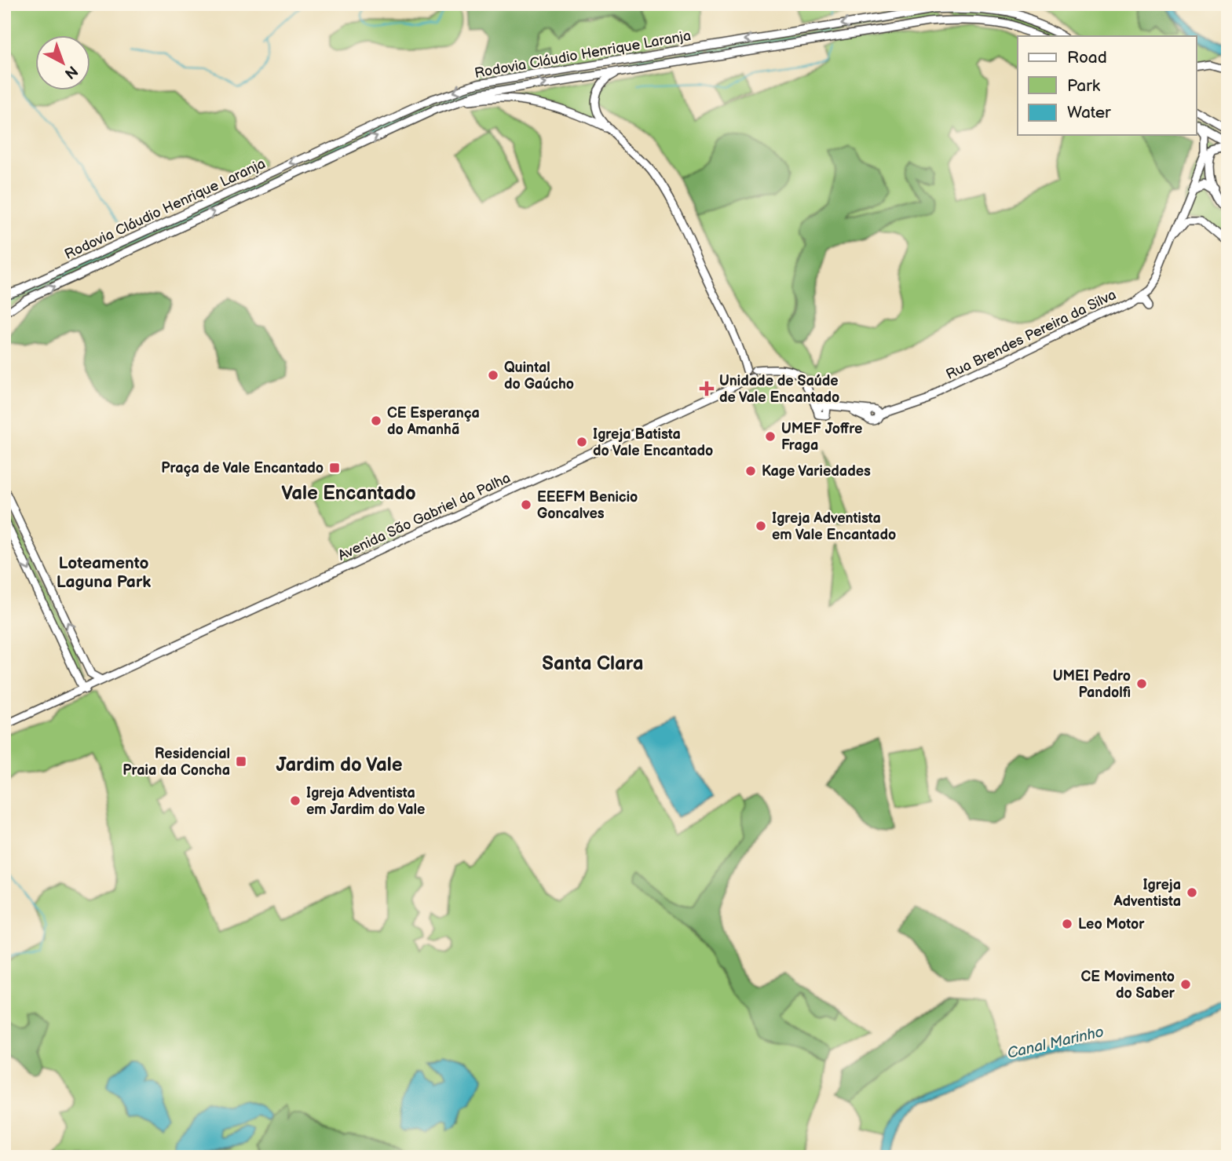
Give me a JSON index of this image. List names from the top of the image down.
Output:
{
  "streets": {
    "main road": ["Rodovia Cláudio Henrique Laranja", "Rua Brendes Pereira da Silva", "Avenida São Gabriel da Palha"]
  },
  "districts": [
    "Vale Encantado",
    "Loteamento Laguna Park",
    "Santa Clara",
    "Jardim do Vale"
  ],
  "water": ["Canal Marinho"],
  "places": {
    "other": [
      "Quintal do Gaúcho",
      "CE Esperança do Amanhã",
      "UMEF Joffre Fraga",
      "Igreja Batista do Vale Encantado",
      "Kage Variedades",
      "EEEFM Benicio Goncalves",
      "Igreja Adventista em Vale Encantado",
      "UMEI Pedro Pandolfi",
      "Igreja Adventista em Jardim do Vale",
      "Igreja Adventista",
      "Leo Motor",
      "CE Movimento do Saber"
    ],
    "health": ["Unidade de Saúde de Vale Encantado"],
    "transit": ["Praça de Vale Encantado", "Residencial Praia da Concha"]
  },
  "legend": ["Road", "Park", "Water"],
  "north": "bottom right"
}
